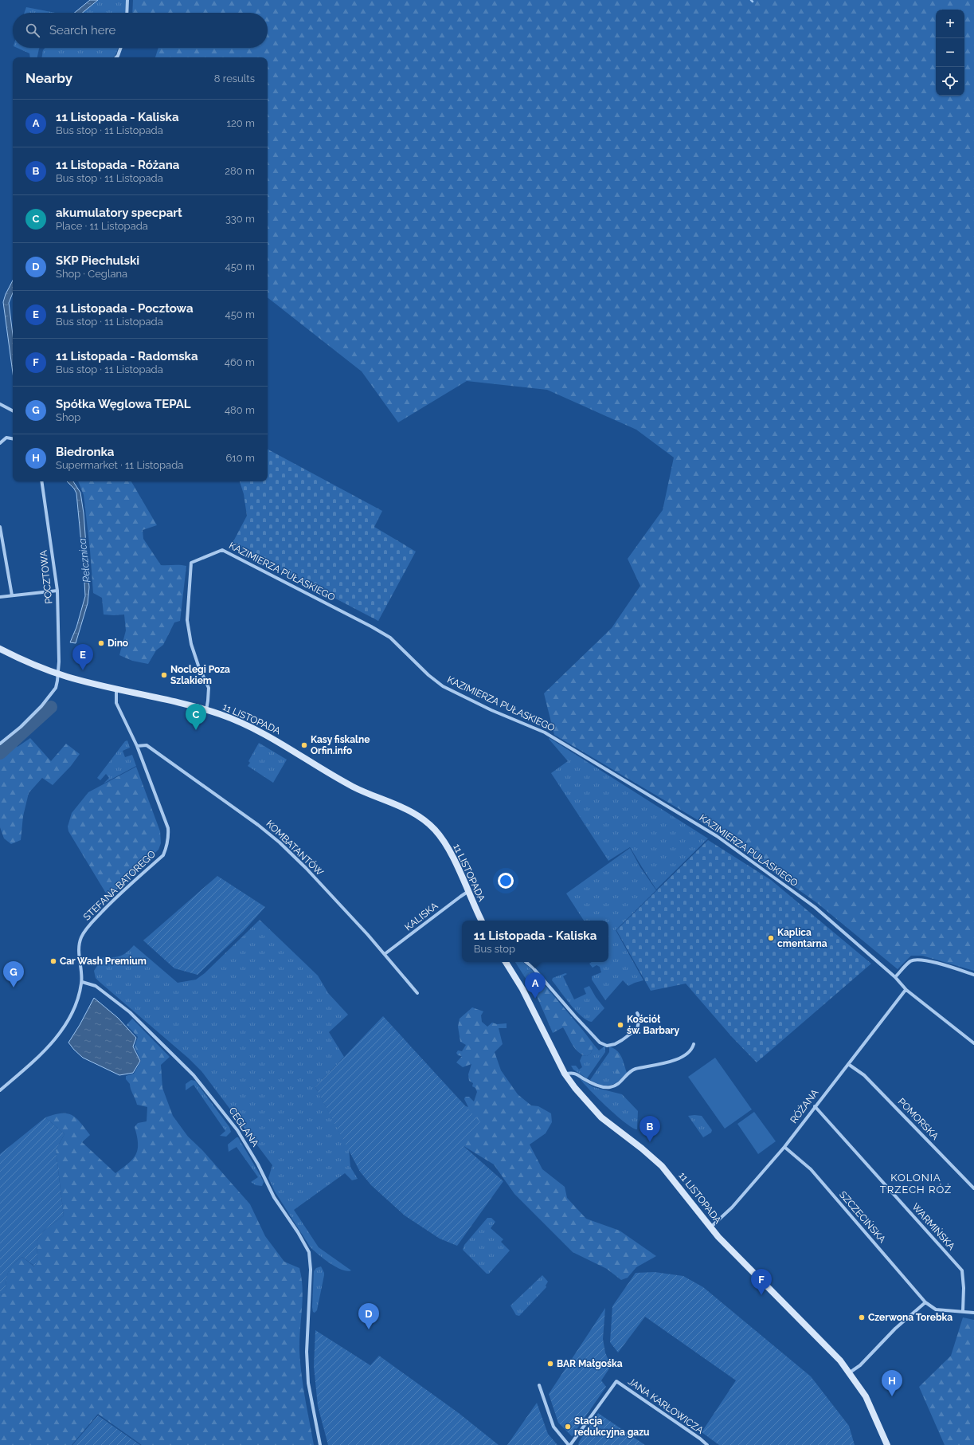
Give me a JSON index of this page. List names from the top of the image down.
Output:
{
  "streets": {
    "main road": ["11 LISTOPADA"],
    "street": [
      "KAZIMIERZA PUŁASKIEGO",
      "POCZTOWA",
      "KOMBATANTÓW",
      "STEFANA BATOREGO",
      "KALISKA",
      "RÓŻANA",
      "POMORSKA",
      "CEGLANA",
      "SZCZECIŃSKA",
      "WARMIŃSKA",
      "JANA KARŁOWICZA"
    ]
  },
  "crossings": [
    ["KAZIMIERZA PUŁASKIEGO", "11 LISTOPADA"],
    ["KAZIMIERZA PUŁASKIEGO", "RÓŻANA"],
    ["POCZTOWA", "11 LISTOPADA"],
    ["11 LISTOPADA", "STEFANA BATOREGO"],
    ["11 LISTOPADA", "KALISKA"],
    ["11 LISTOPADA", "RÓŻANA"],
    ["KOMBATANTÓW", "STEFANA BATOREGO"],
    ["KOMBATANTÓW", "KALISKA"],
    ["STEFANA BATOREGO", "CEGLANA"],
    ["RÓŻANA", "POMORSKA"],
    ["RÓŻANA", "SZCZECIŃSKA"],
    ["RÓŻANA", "WARMIŃSKA"]
  ],
  "districts": ["KOLONIA TRZECH RÓŻ"],
  "water": ["Pełcznica"],
  "places": [
    "Dino",
    "Noclegi Poza Szlakiem",
    "Kasy fiskalne Orfin.info",
    "Kaplica cmentarna",
    "Car Wash Premium",
    "Kościół św. Barbary",
    "Czerwona Torebka",
    "BAR Małgośka",
    "Stacja redukcyjna gazu"
  ],
  "page": {
    "map_buttons": ["+", "−"],
    "search": "Search here",
    "heading": ["Nearby", "8 results"],
    "list": [
      {
        "mark": "A",
        "name": "11 Listopada - Kaliska",
        "note": "Bus stop · 11 Listopada",
        "value": "120 m"
      },
      {
        "mark": "B",
        "name": "11 Listopada - Różana",
        "note": "Bus stop · 11 Listopada",
        "value": "280 m"
      },
      {
        "mark": "C",
        "name": "akumulatory specpart",
        "note": "Place · 11 Listopada",
        "value": "330 m"
      },
      {
        "mark": "D",
        "name": "SKP Piechulski",
        "note": "Shop · Ceglana",
        "value": "450 m"
      },
      {
        "mark": "E",
        "name": "11 Listopada - Pocztowa",
        "note": "Bus stop · 11 Listopada",
        "value": "450 m"
      },
      {
        "mark": "F",
        "name": "11 Listopada - Radomska",
        "note": "Bus stop · 11 Listopada",
        "value": "460 m"
      },
      {
        "mark": "G",
        "name": "Spółka Węglowa TEPAL",
        "note": "Shop",
        "value": "480 m"
      },
      {
        "mark": "H",
        "name": "Biedronka",
        "note": "Supermarket · 11 Listopada",
        "value": "610 m"
      }
    ],
    "pins": [
      "E",
      "C",
      "G",
      "A",
      "B",
      "F",
      "D",
      "H"
    ],
    "popup": ["11 Listopada - Kaliska", "Bus stop"]
  }
}
